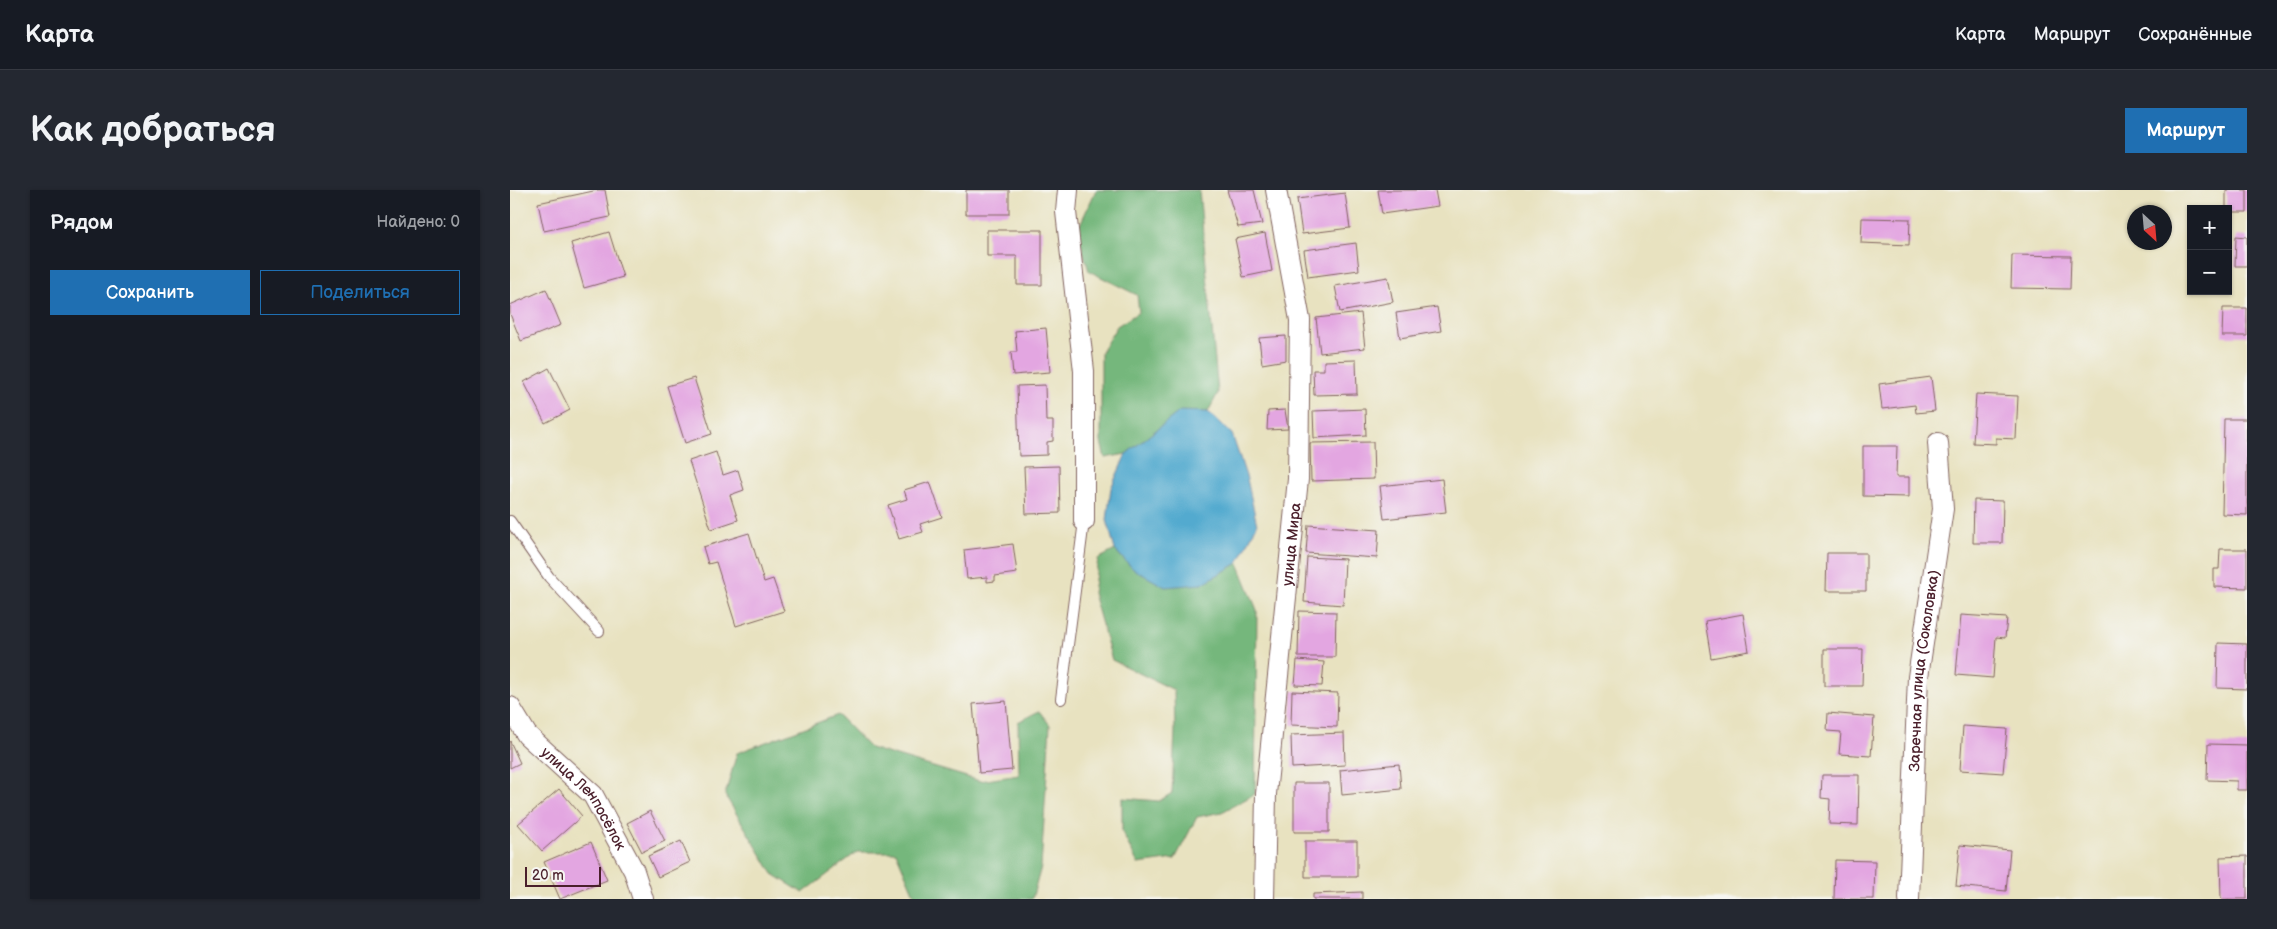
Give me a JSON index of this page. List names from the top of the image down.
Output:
{
  "streets": {
    "street": ["улица Мира", "Заречная улица (Соколовка)", "улица Ленпосёлок"]
  },
  "scale_bar": "20 m",
  "north": "bottom right",
  "page": {
    "header": "Карта",
    "nav": ["Карта", "Маршрут", "Сохранённые"],
    "buttons": [
      "Маршрут",
      ["Сохранить", "Поделиться"]
    ],
    "title": "Как добраться",
    "heading": ["Рядом", "Найдено: 0"],
    "map_buttons": ["+", "−"],
    "scale": "20 m"
  }
}
